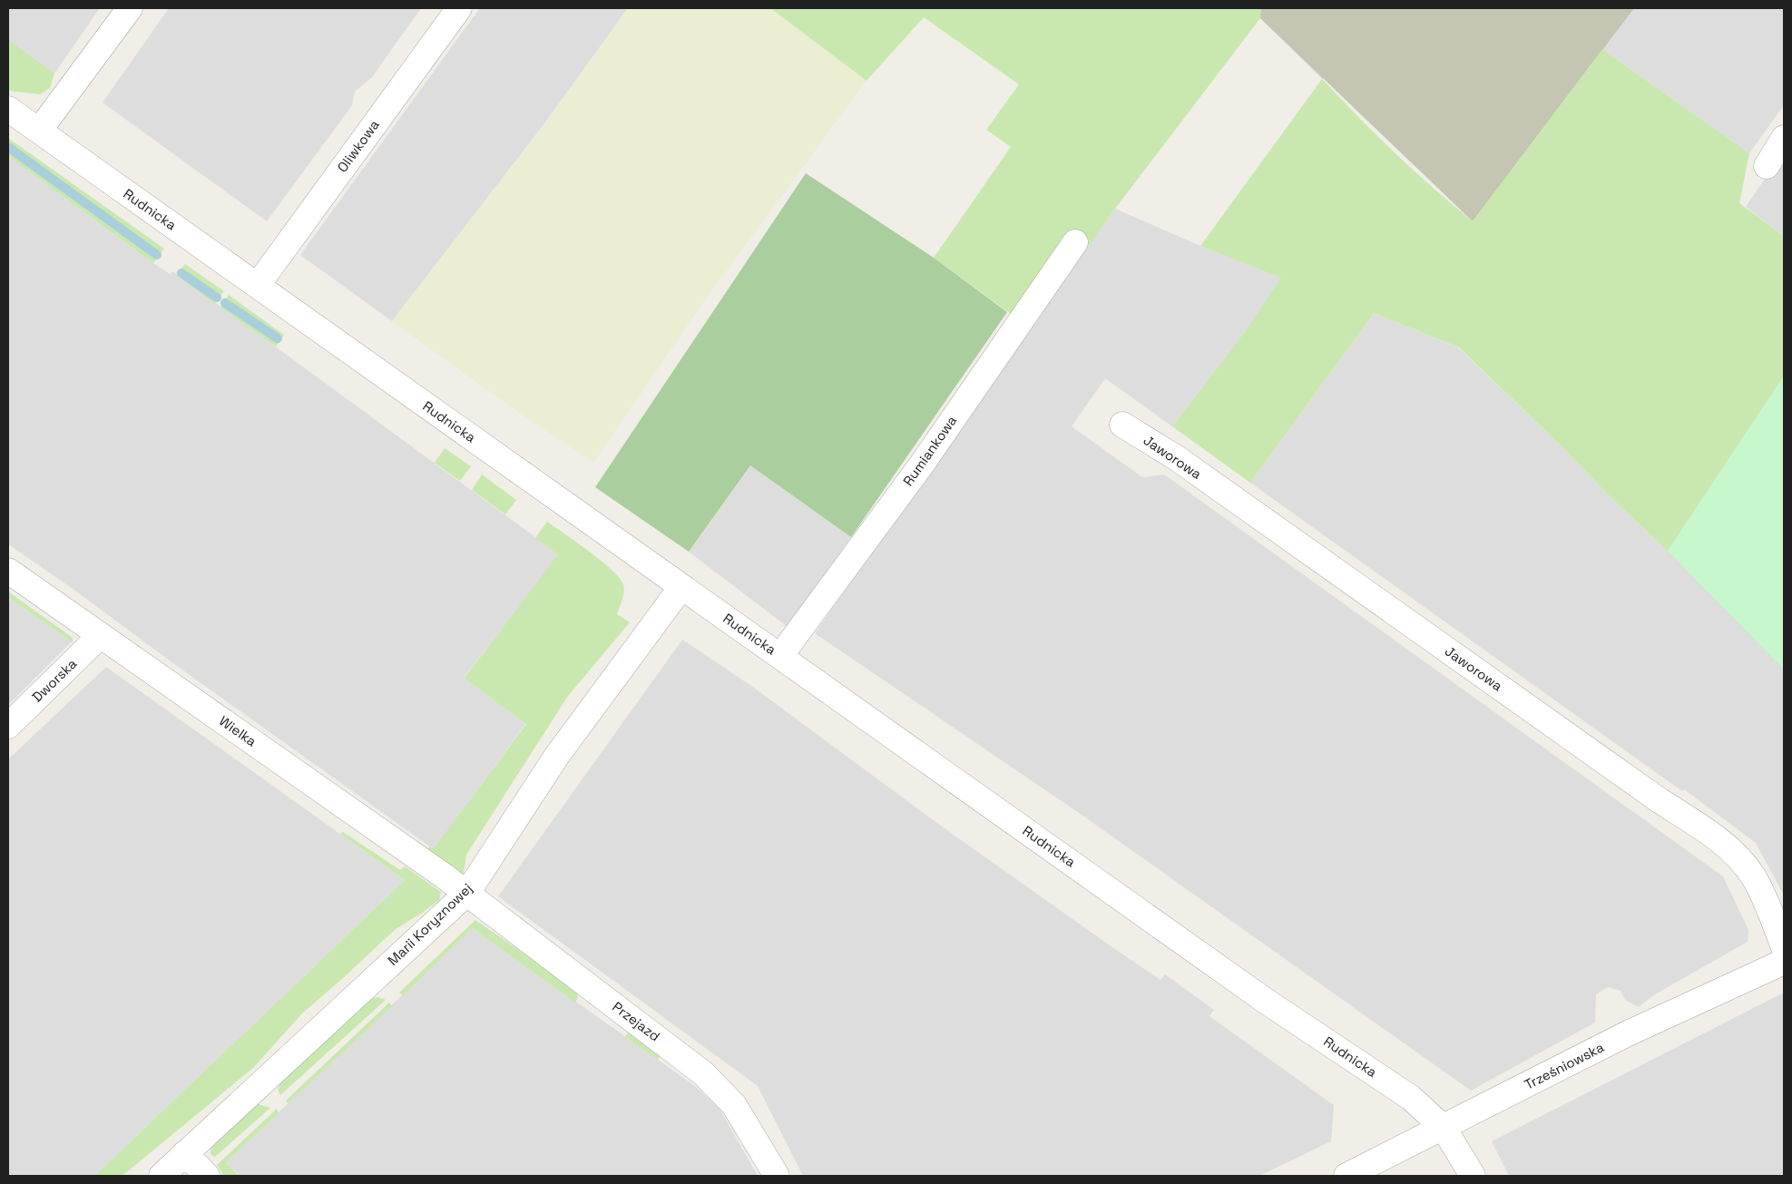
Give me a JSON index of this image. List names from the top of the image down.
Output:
{
  "streets": {
    "street": [
      "Oliwkowa",
      "Rudnicka",
      "Rumiankowa",
      "Jaworowa",
      "Dworska",
      "Wielka",
      "Marii Koryznowej",
      "Przejazd",
      "Trześniowska"
    ]
  },
  "crossings": [
    ["Oliwkowa", "Rudnicka"],
    ["Rudnicka", "Rumiankowa"],
    ["Rudnicka", "Marii Koryznowej"],
    ["Rudnicka", "Trześniowska"],
    ["Dworska", "Wielka"],
    ["Wielka", "Marii Koryznowej"],
    ["Wielka", "Przejazd"],
    ["Marii Koryznowej", "Przejazd"]
  ]
}
